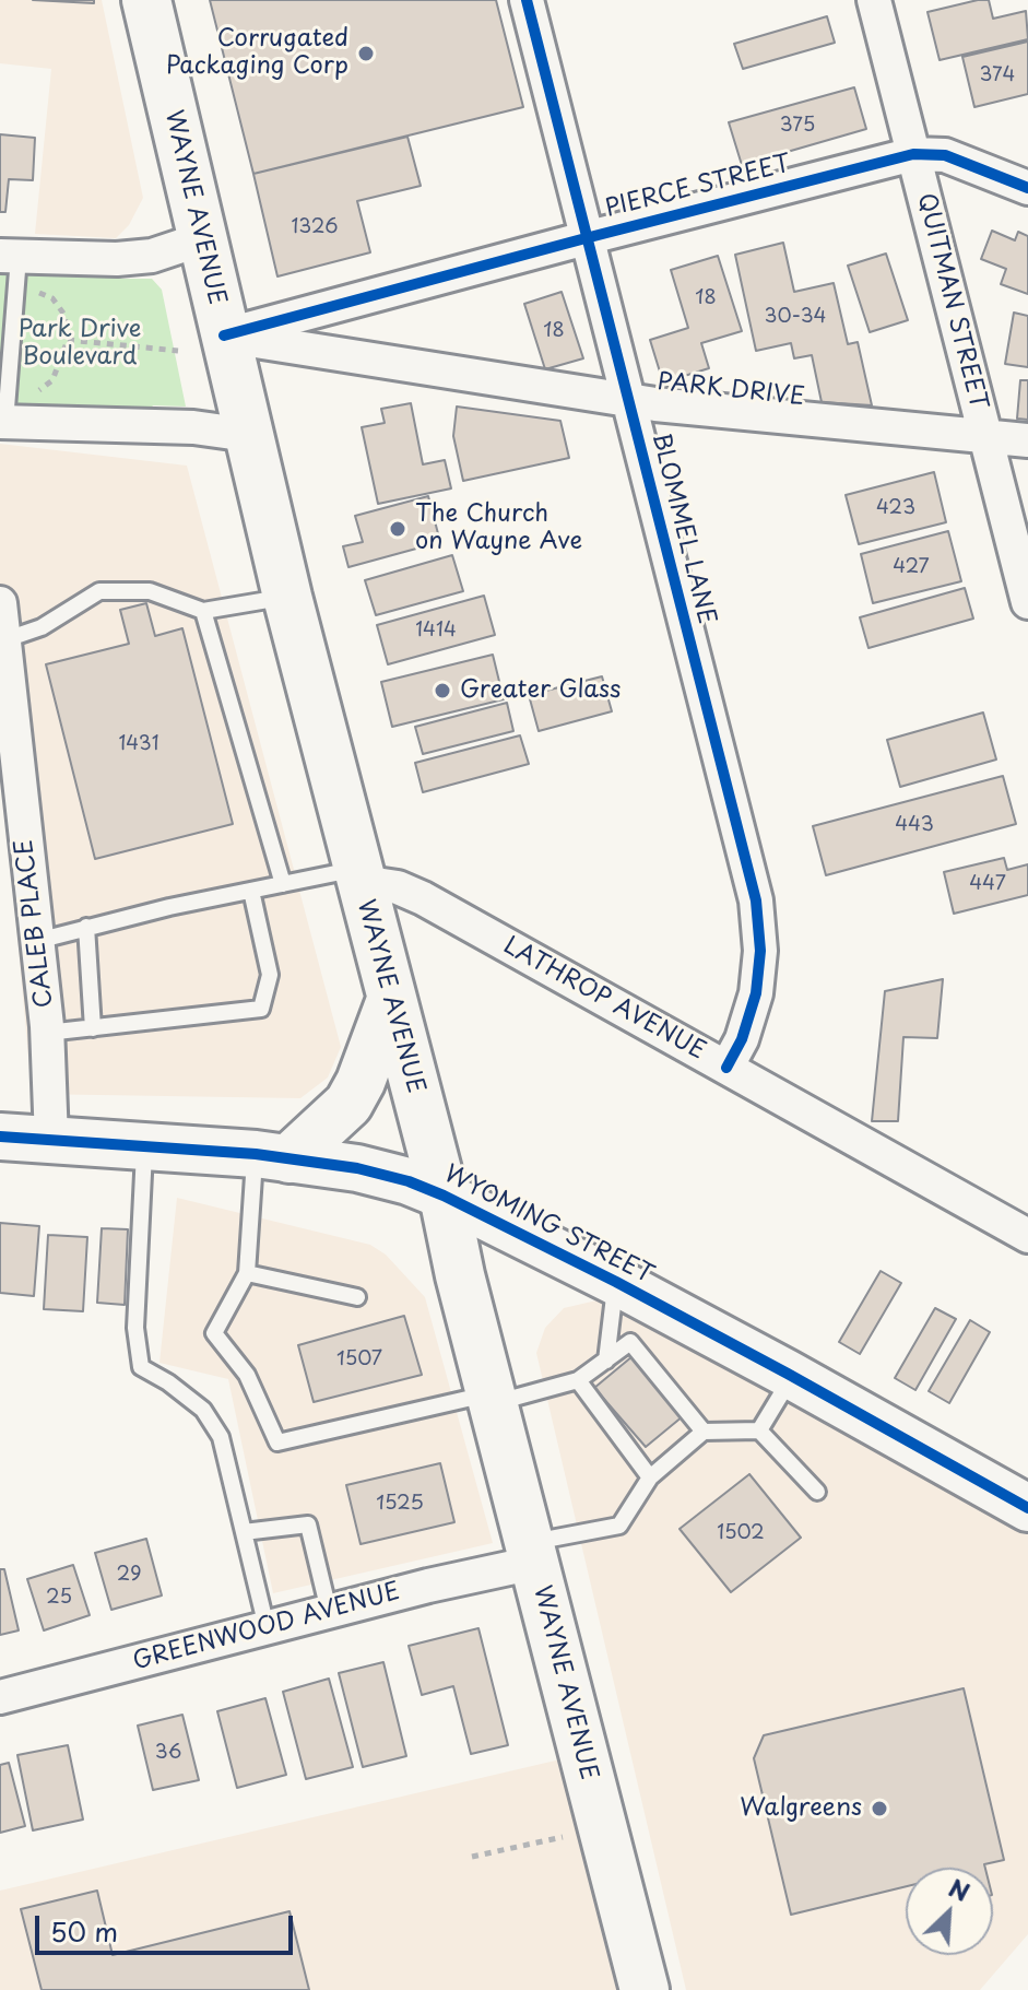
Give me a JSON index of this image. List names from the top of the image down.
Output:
{
  "streets": {
    "main road": ["WAYNE AVENUE"],
    "street": [
      "PIERCE STREET",
      "QUITMAN STREET",
      "PARK DRIVE",
      "BLOMMEL LANE",
      "CALEB PLACE",
      "LATHROP AVENUE",
      "WYOMING STREET",
      "GREENWOOD AVENUE"
    ]
  },
  "crossings": [
    ["PIERCE STREET", "WAYNE AVENUE"],
    ["PIERCE STREET", "QUITMAN STREET"],
    ["PIERCE STREET", "PARK DRIVE"],
    ["PIERCE STREET", "BLOMMEL LANE"],
    ["WAYNE AVENUE", "PARK DRIVE"],
    ["WAYNE AVENUE", "LATHROP AVENUE"],
    ["WAYNE AVENUE", "WYOMING STREET"],
    ["WAYNE AVENUE", "GREENWOOD AVENUE"],
    ["QUITMAN STREET", "PARK DRIVE"],
    ["PARK DRIVE", "BLOMMEL LANE"],
    ["BLOMMEL LANE", "LATHROP AVENUE"],
    ["CALEB PLACE", "WYOMING STREET"]
  ],
  "parks": ["Park Drive Boulevard"],
  "places": [
    "Corrugated Packaging Corp",
    "The Church on Wayne Ave",
    "Greater Glass",
    "Walgreens"
  ],
  "house_numbers": [
    "374",
    "375",
    "1326",
    "18",
    "30-34",
    "18",
    "423",
    "427",
    "1414",
    "1431",
    "443",
    "447",
    "1507",
    "1525",
    "1502",
    "29",
    "25",
    "36"
  ],
  "scale_bar": "50 m",
  "north": "top right"
}
